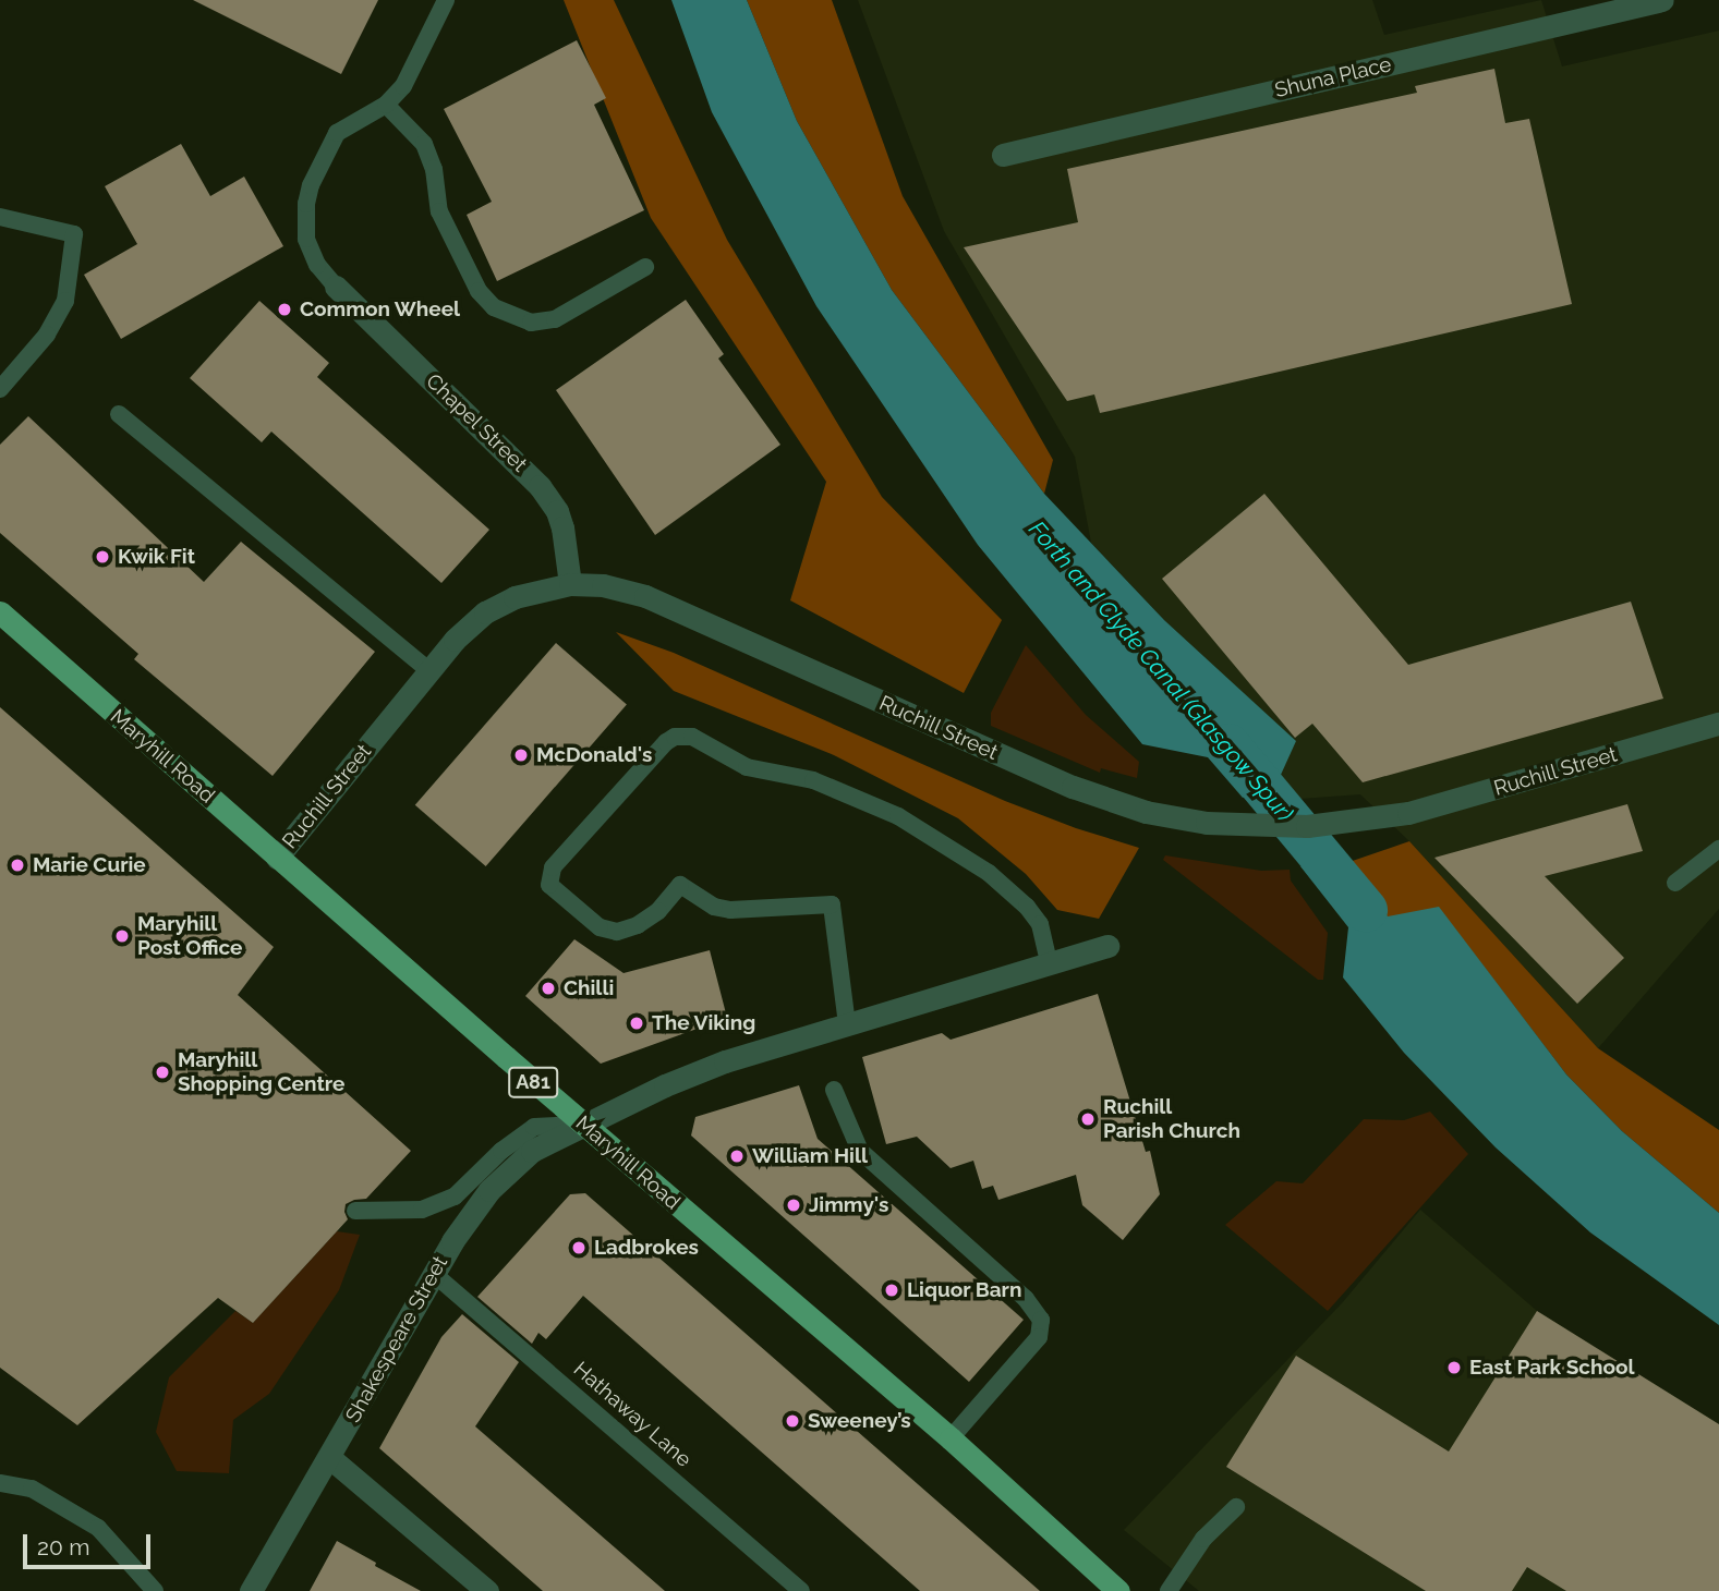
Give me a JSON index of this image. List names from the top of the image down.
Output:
{
  "streets": {
    "main road": ["Maryhill Road", "A81"],
    "street": [
      "Shuna Place",
      "Chapel Street",
      "Ruchill Street",
      "Shakespeare Street"
    ],
    "lane": ["Hathaway Lane"]
  },
  "crossings": [
    ["Chapel Street", "Ruchill Street"],
    ["Ruchill Street", "Maryhill Road"],
    ["Maryhill Road", "Shakespeare Street"],
    ["Shakespeare Street", "Hathaway Lane"]
  ],
  "water": ["Forth and Clyde Canal (Glasgow Spur)"],
  "places": [
    "Common Wheel",
    "Kwik Fit",
    "McDonald's",
    "Marie Curie",
    "Maryhill Post Office",
    "Chilli",
    "The Viking",
    "Maryhill Shopping Centre",
    "Ruchill Parish Church",
    "William Hill",
    "Jimmy's",
    "Ladbrokes",
    "Liquor Barn",
    "East Park School",
    "Sweeney’s"
  ],
  "scale_bar": "20 m"
}
